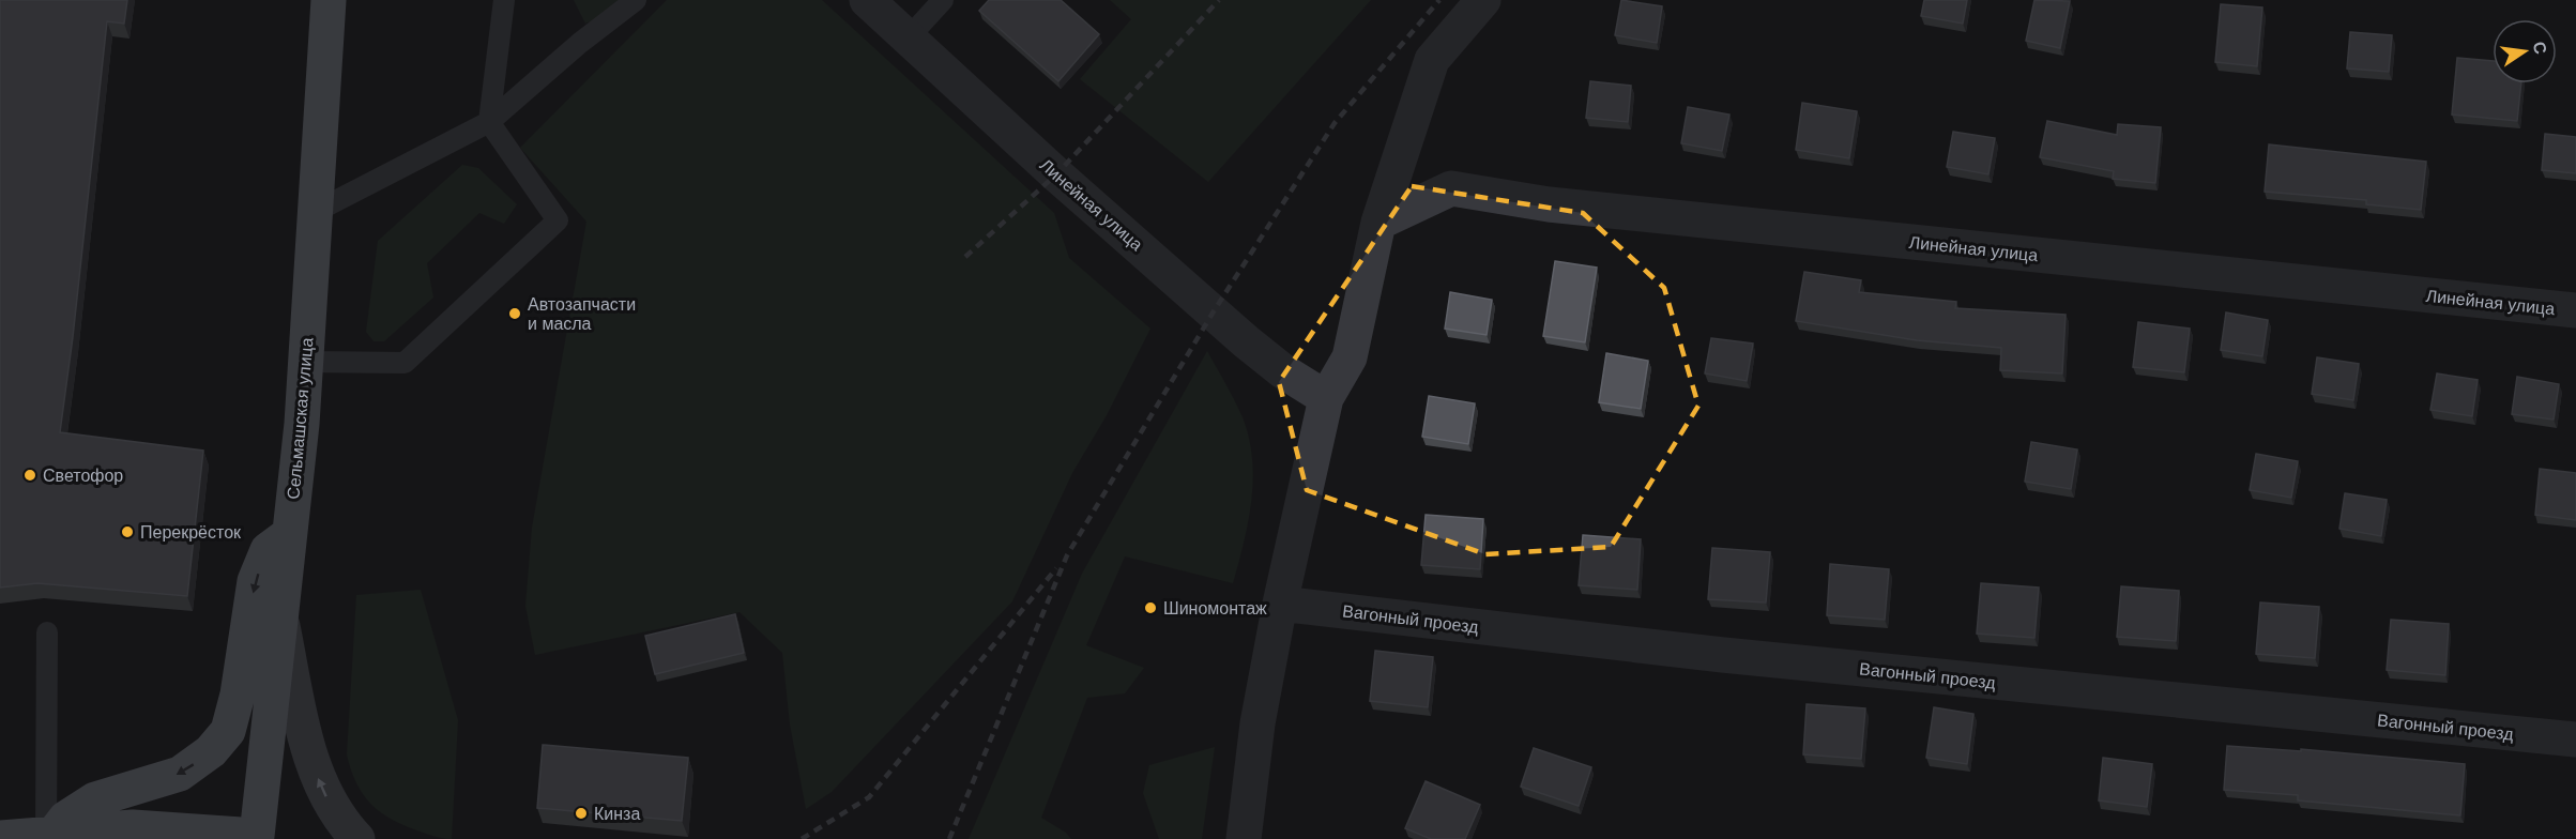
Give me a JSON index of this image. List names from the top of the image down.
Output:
{
  "streets": {
    "highway": ["Сельмашская улица"],
    "street": ["Линейная улица", "Вагонный проезд"]
  },
  "places": [
    "Автозапчасти и масла",
    "Светофор",
    "Перекрёсток",
    "Шиномонтаж",
    "Кинза"
  ],
  "north": "right"
}
